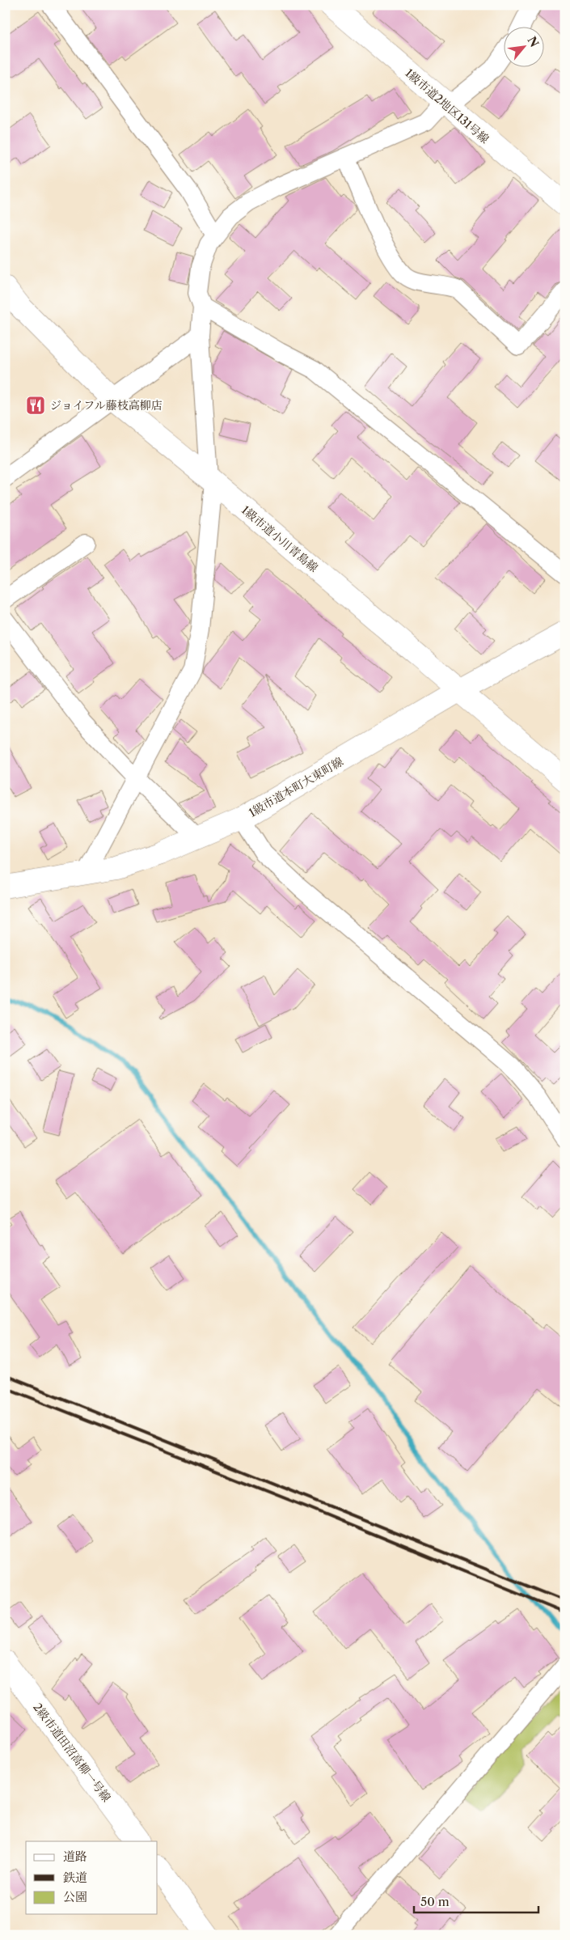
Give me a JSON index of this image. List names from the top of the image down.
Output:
{
  "streets": {
    "street": [
      "1級市道2地区131号線",
      "1級市道小川青島線",
      "1級市道本町大東町線",
      "2級市道田沼高柳一号線"
    ]
  },
  "crossings": [
    ["1級市道小川青島線", "1級市道本町大東町線"]
  ],
  "places": {
    "restaurant": ["ジョイフル藤枝高柳店"]
  },
  "legend": ["道路", "鉄道", "公園"],
  "scale_bar": "50 m",
  "north": "top right"
}
